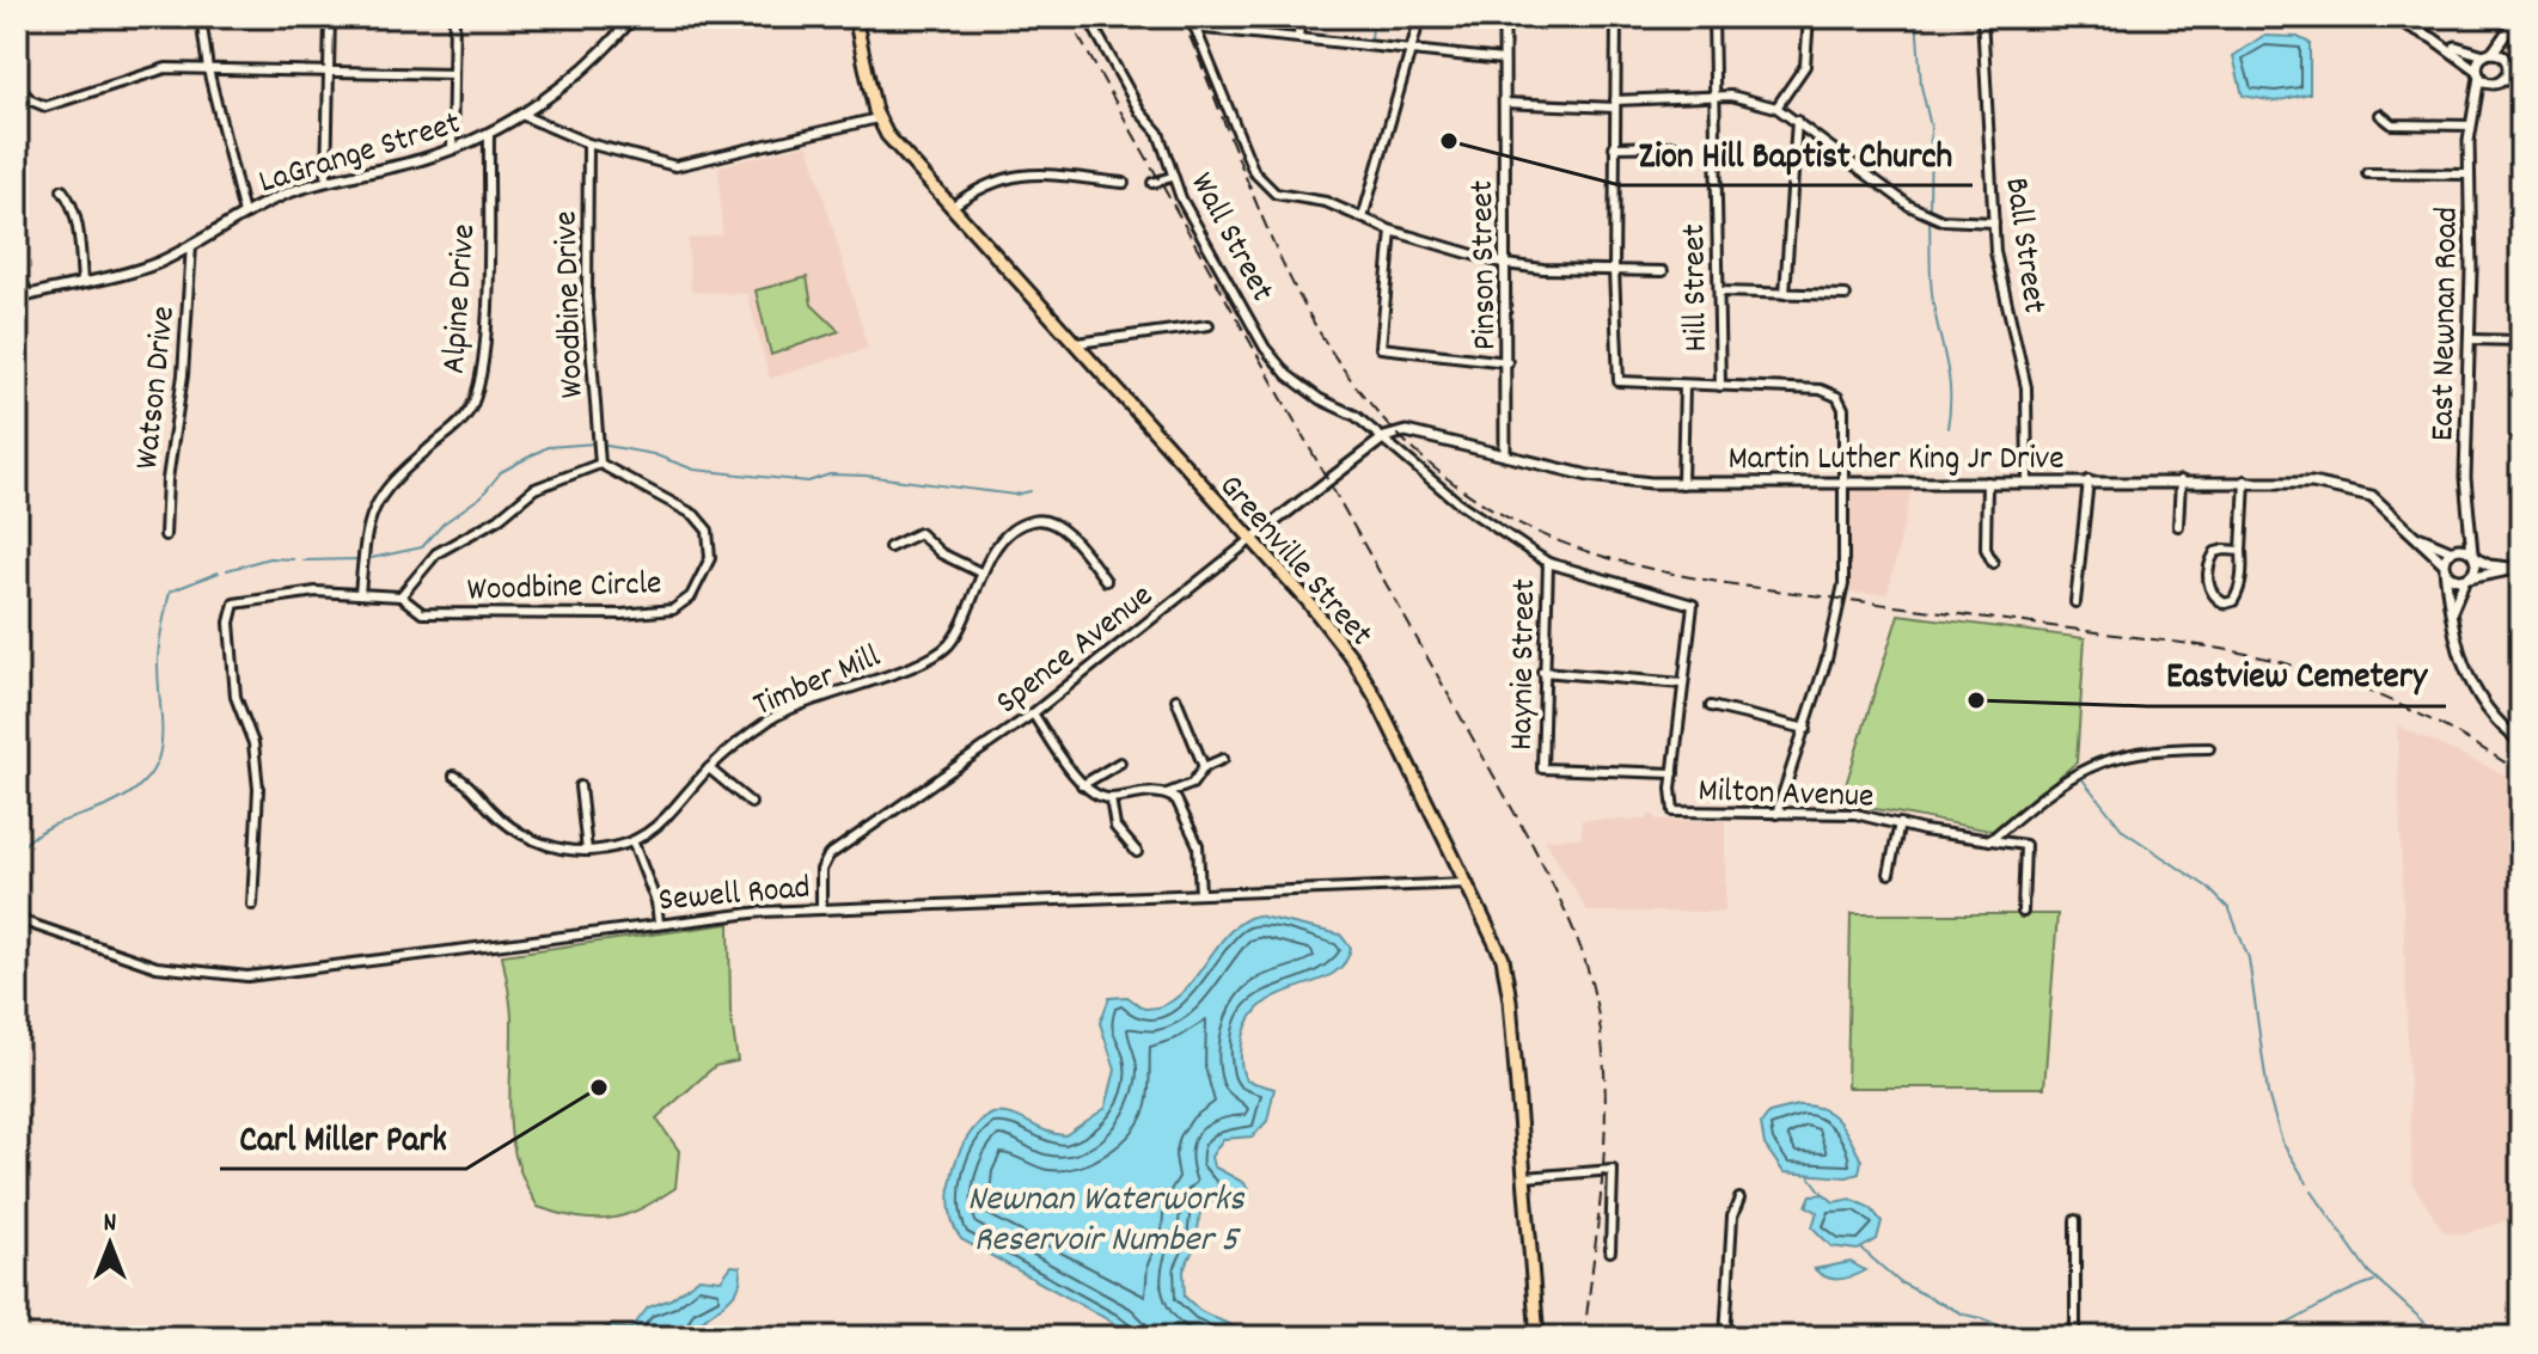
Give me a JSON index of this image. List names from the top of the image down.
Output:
{
  "streets": {
    "main road": ["Greenville Street"],
    "street": [
      "LaGrange Street",
      "Wall Street",
      "Ball Street",
      "Pinson Street",
      "Hill Street",
      "Alpine Drive",
      "Woodbine Drive",
      "East Newnan Road",
      "Watson Drive",
      "Martin Luther King Jr Drive",
      "Woodbine Circle",
      "Spence Avenue",
      "Haynie Street",
      "Timber Mill",
      "Milton Avenue",
      "Sewell Road"
    ]
  },
  "crossings": [
    ["LaGrange Street", "Alpine Drive"],
    ["LaGrange Street", "Watson Drive"],
    ["Wall Street", "Martin Luther King Jr Drive"],
    ["Wall Street", "Spence Avenue"],
    ["Wall Street", "Haynie Street"],
    ["Ball Street", "Martin Luther King Jr Drive"],
    ["Pinson Street", "Martin Luther King Jr Drive"],
    ["Woodbine Drive", "Woodbine Circle"],
    ["East Newnan Road", "Martin Luther King Jr Drive"],
    ["Martin Luther King Jr Drive", "Spence Avenue"],
    ["Greenville Street", "Spence Avenue"],
    ["Greenville Street", "Sewell Road"],
    ["Spence Avenue", "Sewell Road"],
    ["Haynie Street", "Milton Avenue"]
  ],
  "water": ["Newnan Waterworks Reservoir Number 5"],
  "places": ["Zion Hill Baptist Church", "Eastview Cemetery", "Carl Miller Park"],
  "north": "top"
}
